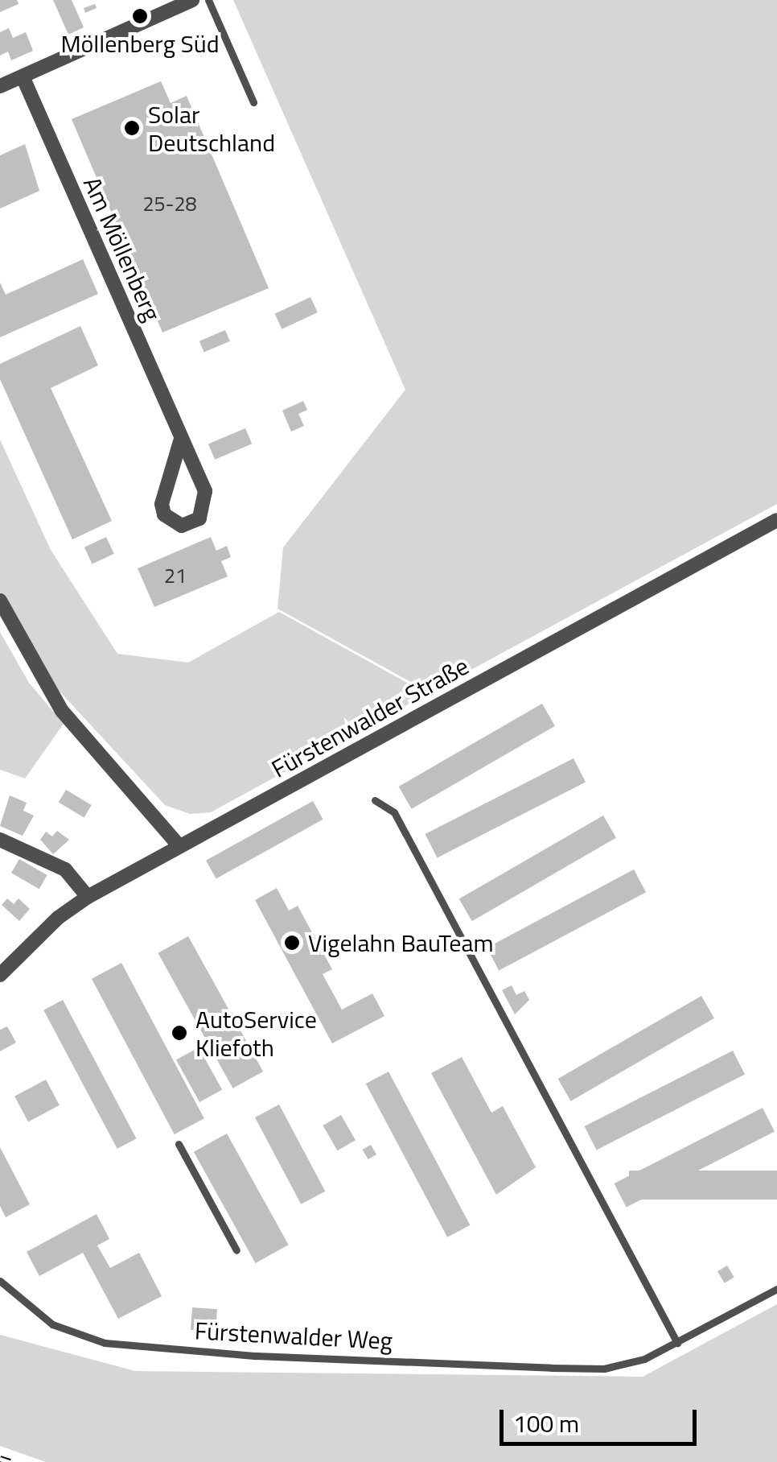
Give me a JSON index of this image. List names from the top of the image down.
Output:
{
  "streets": {
    "street": ["Am Möllenberg", "Fürstenwalder Straße"],
    "lane": ["Fürstenwalder Weg"]
  },
  "places": [
    "Möllenberg Süd",
    "Solar Deutschland",
    "Vigelahn BauTeam",
    "AutoService Kliefoth"
  ],
  "house_numbers": ["25-28", "21"],
  "scale_bar": "100 m"
}
